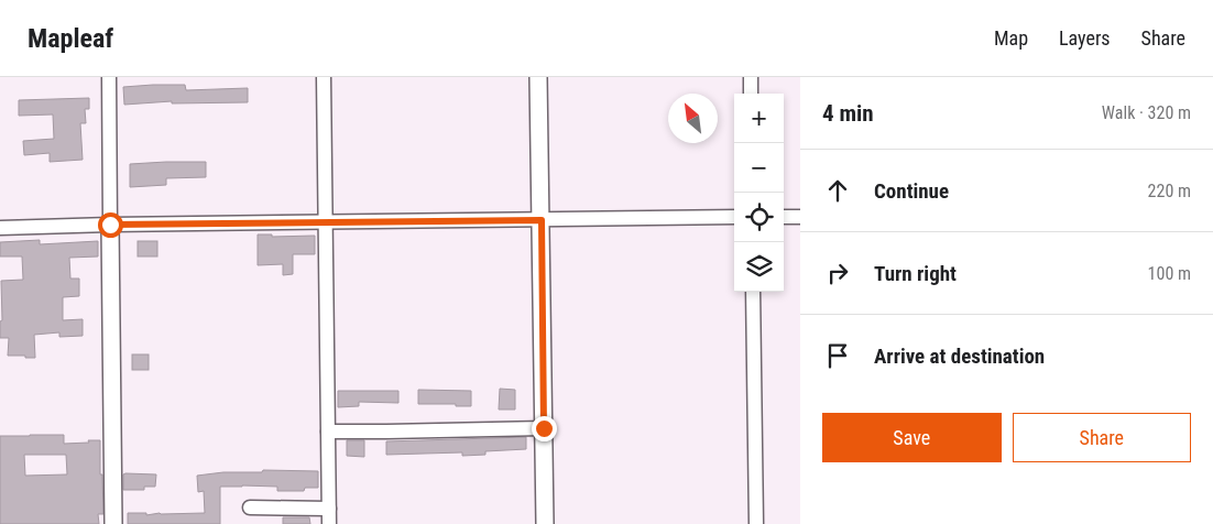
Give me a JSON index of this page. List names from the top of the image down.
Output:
{
  "north": "top left",
  "page": {
    "header": "Mapleaf",
    "nav": ["Map", "Layers", "Share"],
    "heading": ["4 min", "Walk · 320 m"],
    "map_buttons": ["+", "−"],
    "list": [
      ["Continue", "220 m"],
      ["Turn right", "100 m"],
      "Arrive at destination"
    ],
    "buttons": ["Save", "Share"]
  }
}
